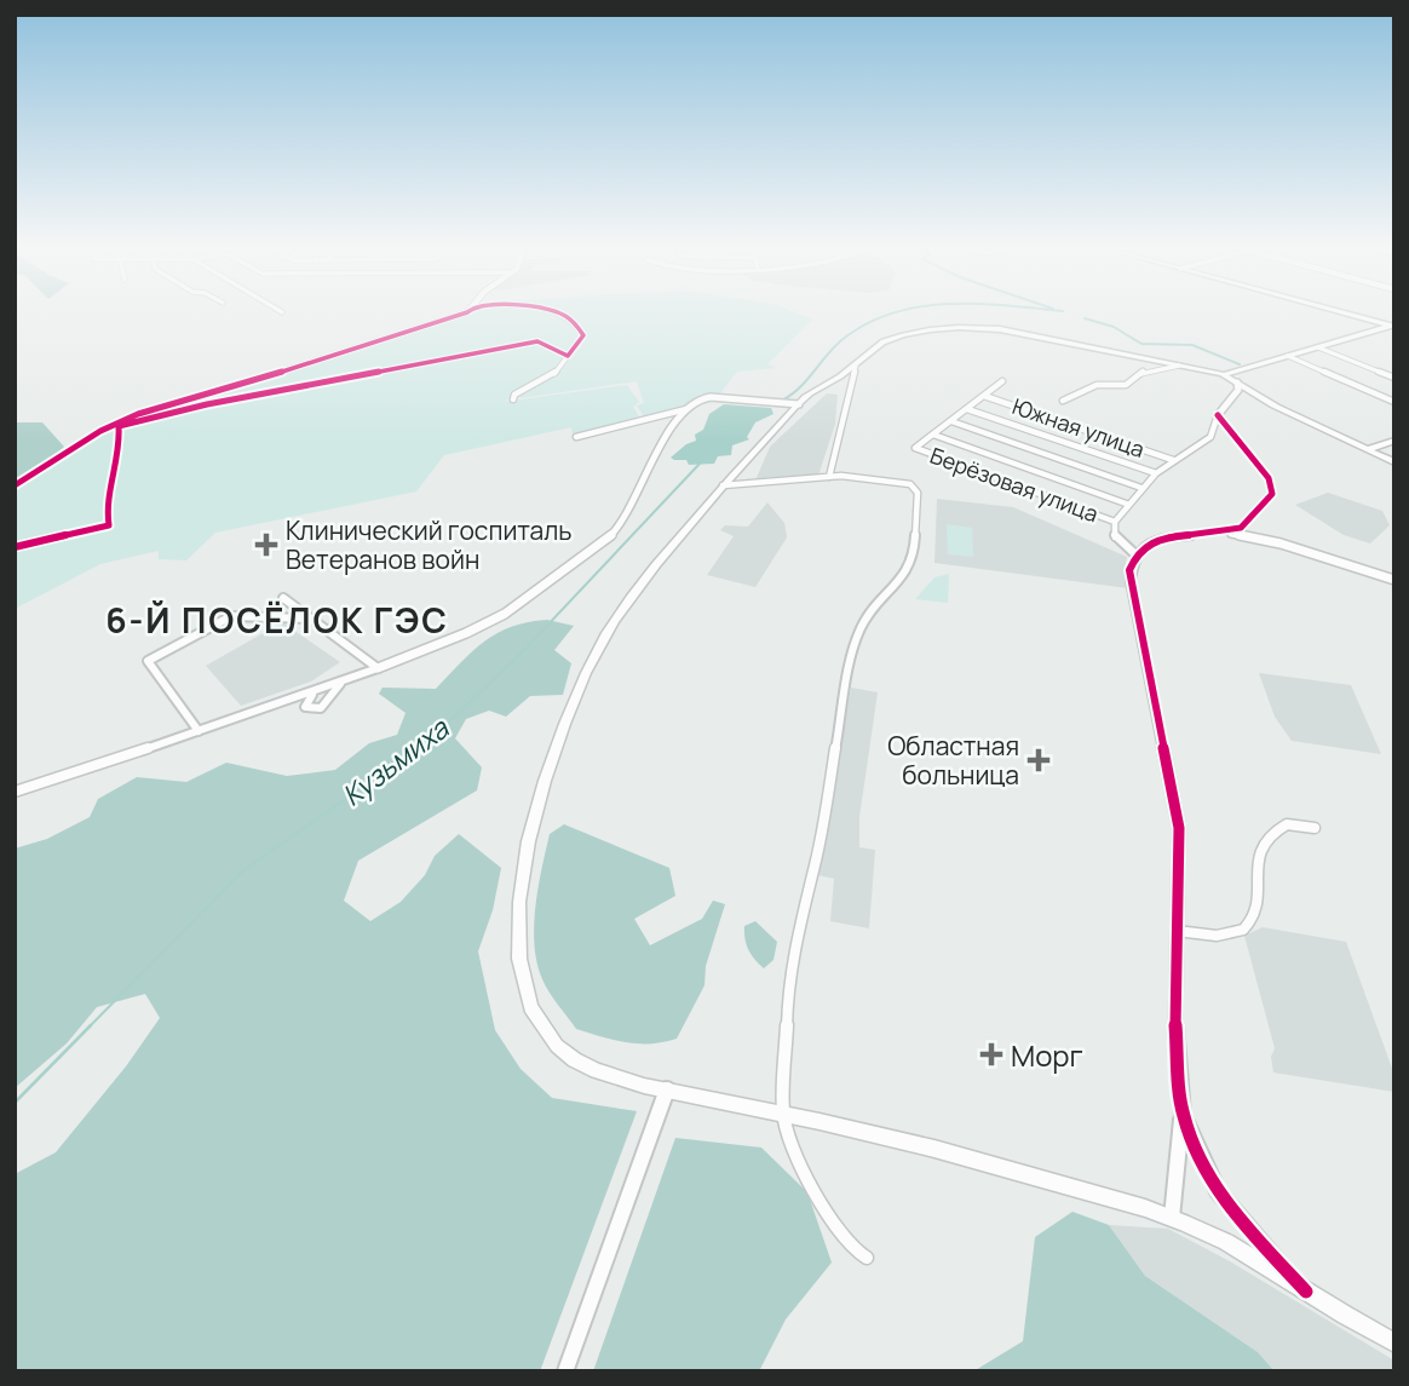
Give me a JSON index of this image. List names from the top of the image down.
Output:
{
  "streets": {
    "street": ["Южная улица", "Берёзовая улица"]
  },
  "districts": ["6-Й ПОСЁЛОК ГЭС"],
  "water": ["Кузьмиха"],
  "places": {
    "health": ["Клинический госпиталь Ветеранов войн", "Областная больница", "Морг"]
  }
}
